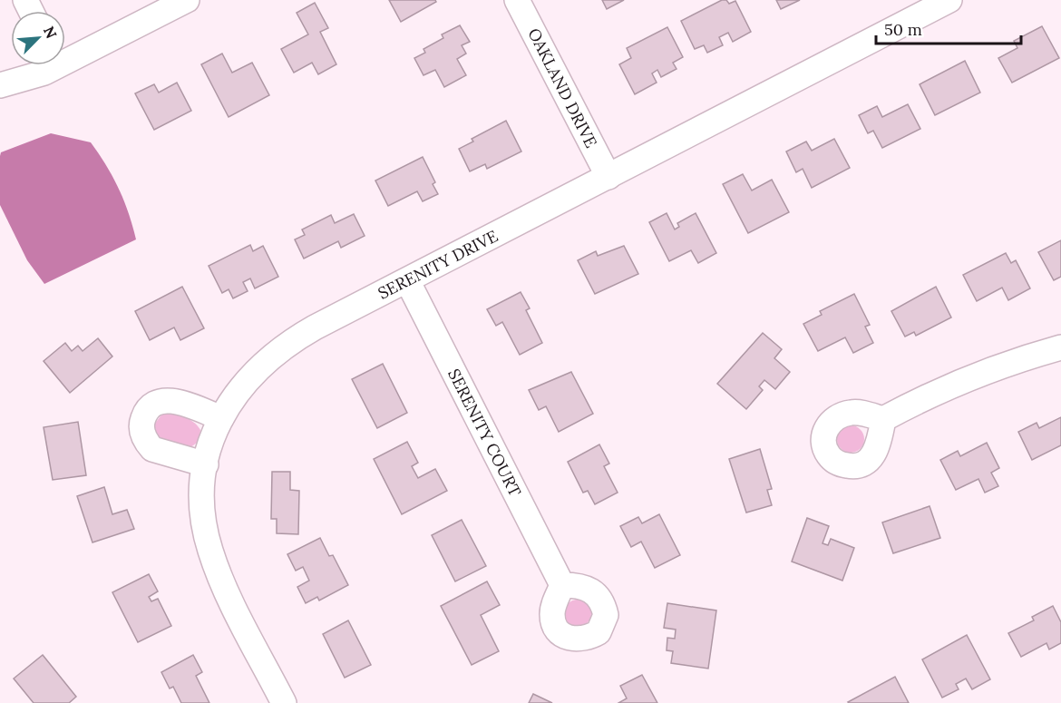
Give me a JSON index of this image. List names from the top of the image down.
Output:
{
  "streets": {
    "street": ["OAKLAND DRIVE", "SERENITY DRIVE", "SERENITY COURT"]
  },
  "crossings": [
    ["OAKLAND DRIVE", "SERENITY DRIVE"],
    ["SERENITY DRIVE", "SERENITY COURT"]
  ],
  "scale_bar": "50 m",
  "north": "top right"
}
